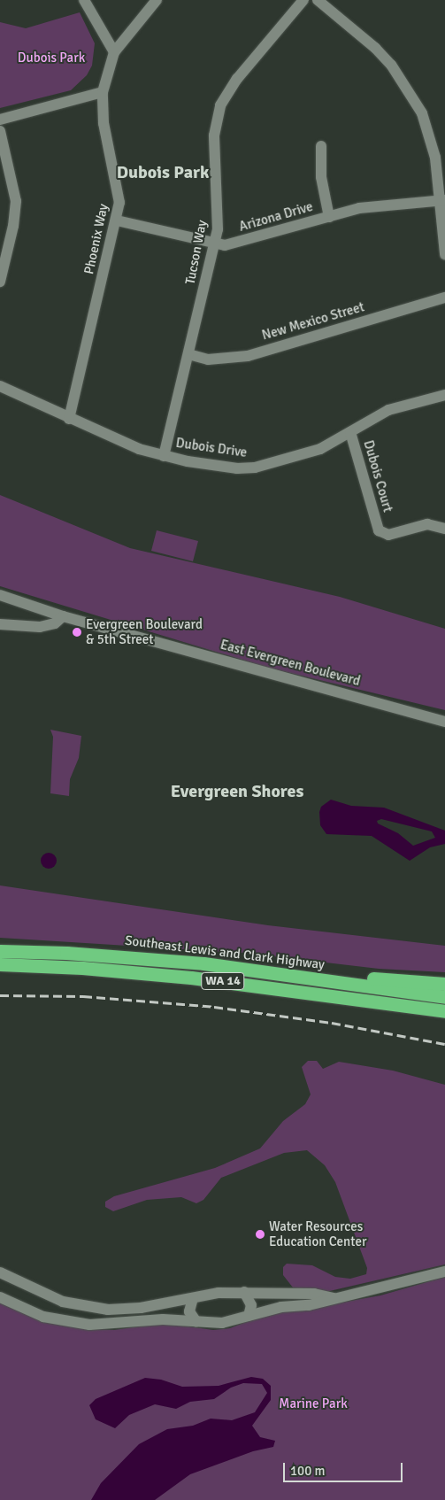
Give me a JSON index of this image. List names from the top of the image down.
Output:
{
  "streets": {
    "highway": ["Southeast Lewis and Clark Highway", "WA 14"],
    "street": [
      "Arizona Drive",
      "Phoenix Way",
      "Tucson Way",
      "New Mexico Street",
      "Dubois Drive",
      "Dubois Court",
      "East Evergreen Boulevard"
    ]
  },
  "crossings": [
    ["Arizona Drive", "Phoenix Way"],
    ["Arizona Drive", "Tucson Way"],
    ["Phoenix Way", "Dubois Drive"],
    ["Tucson Way", "New Mexico Street"],
    ["Tucson Way", "Dubois Drive"],
    ["Dubois Drive", "Dubois Court"]
  ],
  "districts": ["Dubois Park", "Evergreen Shores"],
  "parks": ["Dubois Park", "Marine Park"],
  "places": ["Evergreen Boulevard & 5th Street", "Water Resources Education Center"],
  "scale_bar": "100 m"
}
